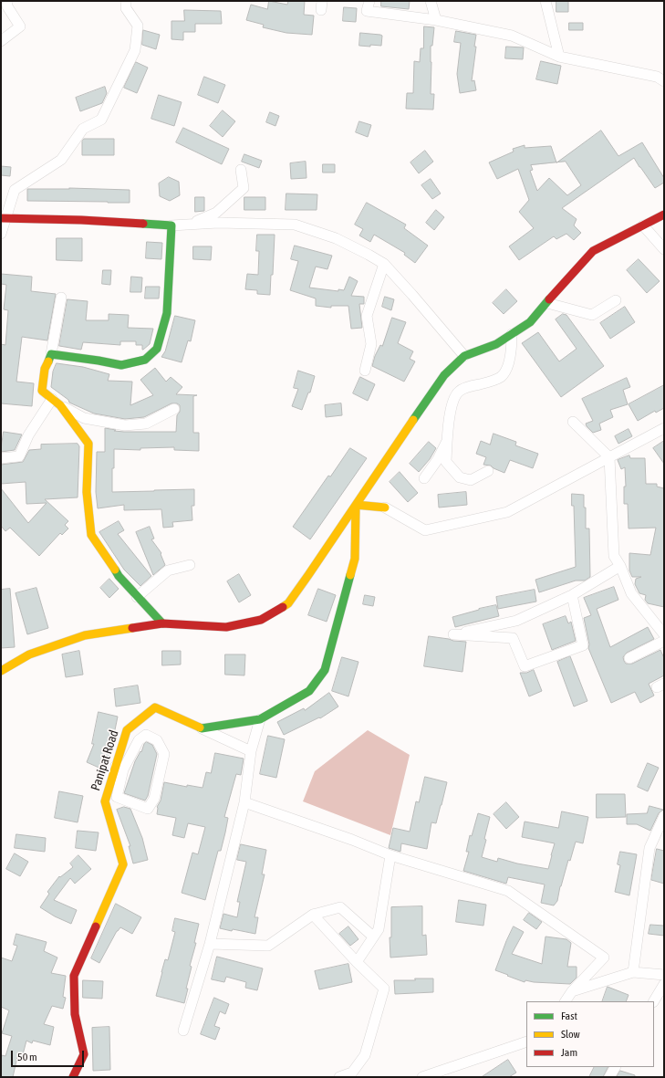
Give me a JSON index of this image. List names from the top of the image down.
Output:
{
  "streets": {
    "main road": ["Panipat Road"]
  },
  "legend": ["Fast", "Slow", "Jam"],
  "scale_bar": "50 m"
}
